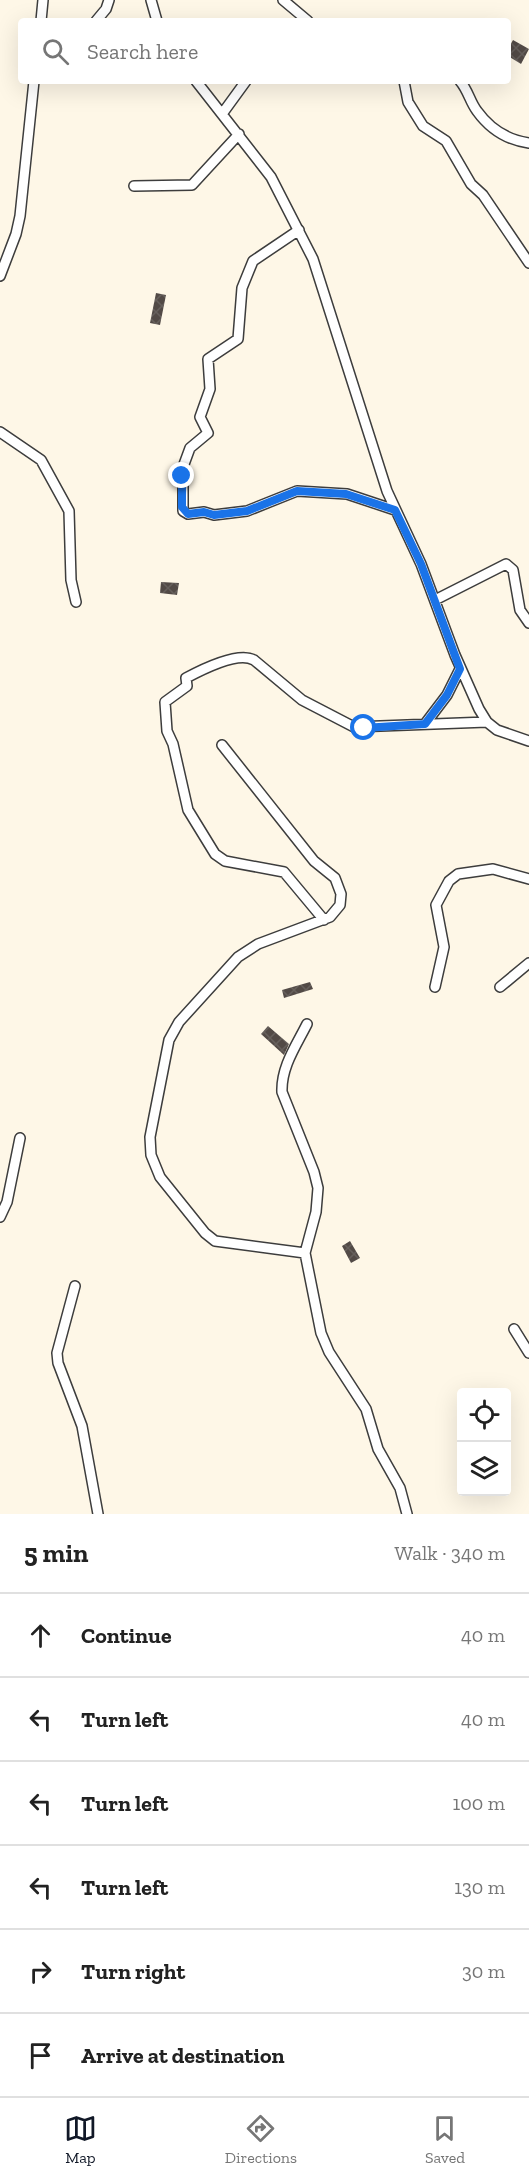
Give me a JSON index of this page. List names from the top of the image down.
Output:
{
  "page": {
    "search": "Search here",
    "heading": ["5 min", "Walk · 340 m"],
    "list": [
      ["Continue", "40 m"],
      ["Turn left", "40 m"],
      ["Turn left", "100 m"],
      ["Turn left", "130 m"],
      ["Turn right", "30 m"],
      "Arrive at destination"
    ],
    "nav": ["Map", "Directions", "Saved"]
  }
}
